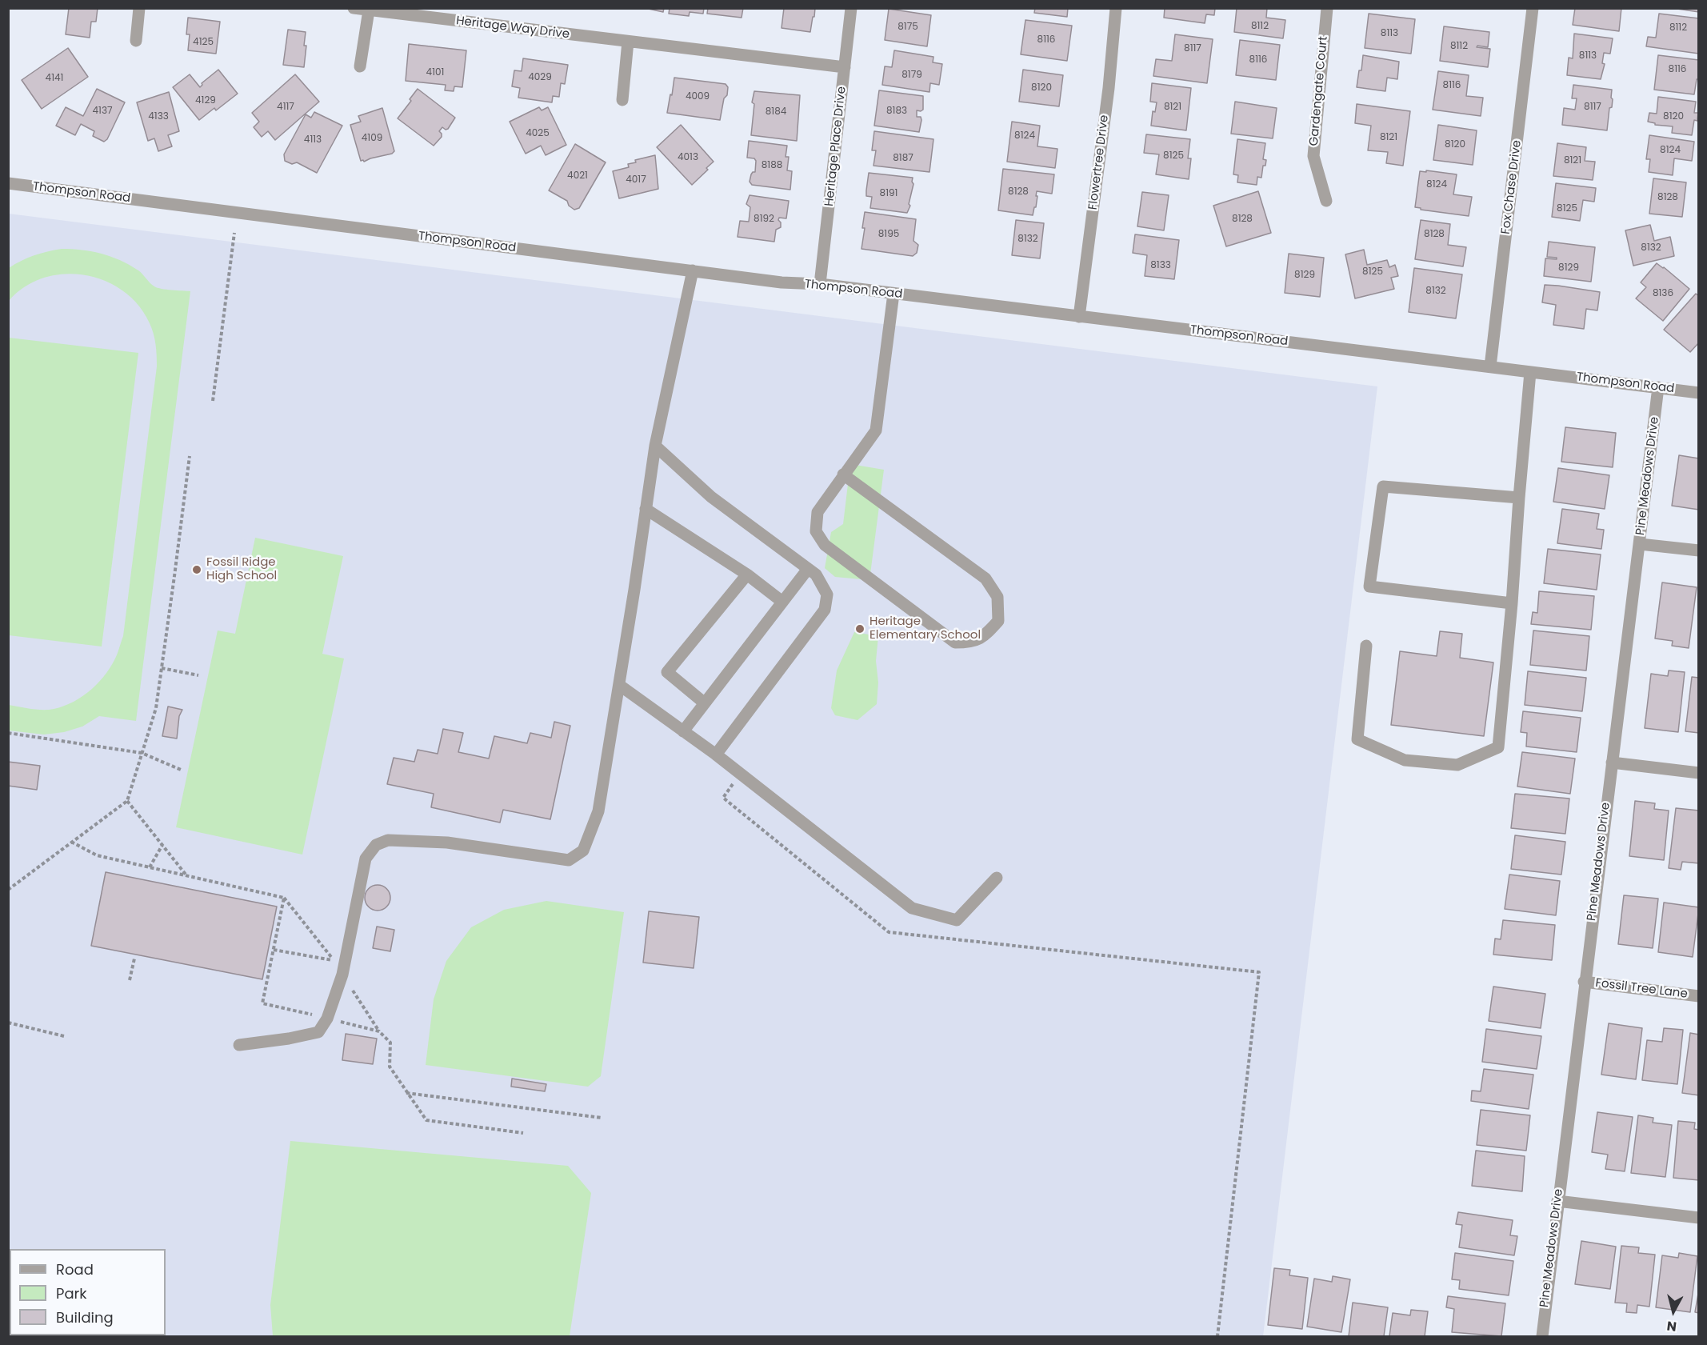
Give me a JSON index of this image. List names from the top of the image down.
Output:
{
  "streets": {
    "street": [
      "Heritage Way Drive",
      "Gardengate Court",
      "Heritage Place Drive",
      "Flowertree Drive",
      "Fox Chase Drive",
      "Thompson Road",
      "Pine Meadows Drive",
      "Fossil Tree Lane"
    ]
  },
  "crossings": [
    ["Heritage Way Drive", "Heritage Place Drive"],
    ["Heritage Place Drive", "Thompson Road"],
    ["Flowertree Drive", "Thompson Road"],
    ["Fox Chase Drive", "Thompson Road"],
    ["Thompson Road", "Pine Meadows Drive"],
    ["Pine Meadows Drive", "Fossil Tree Lane"]
  ],
  "places": ["Fossil Ridge High School", "Heritage Elementary School"],
  "house_numbers": [
    "8112",
    "8175",
    "8112",
    "8113",
    "8116",
    "4125",
    "8112",
    "8117",
    "8113",
    "8116",
    "8116",
    "4101",
    "8179",
    "4029",
    "4141",
    "8116",
    "8120",
    "4009",
    "4129",
    "4117",
    "8121",
    "8117",
    "4137",
    "8183",
    "8184",
    "4133",
    "8120",
    "4025",
    "8124",
    "8121",
    "4109",
    "4113",
    "8120",
    "8124",
    "8125",
    "4013",
    "8187",
    "8121",
    "8188",
    "4021",
    "4017",
    "8124",
    "8128",
    "8191",
    "8128",
    "8125",
    "8192",
    "8128",
    "8195",
    "8128",
    "8132",
    "8132",
    "8133",
    "8129",
    "8125",
    "8129",
    "8132",
    "8136"
  ],
  "legend": ["Road", "Park", "Building"],
  "north": "bottom"
}
